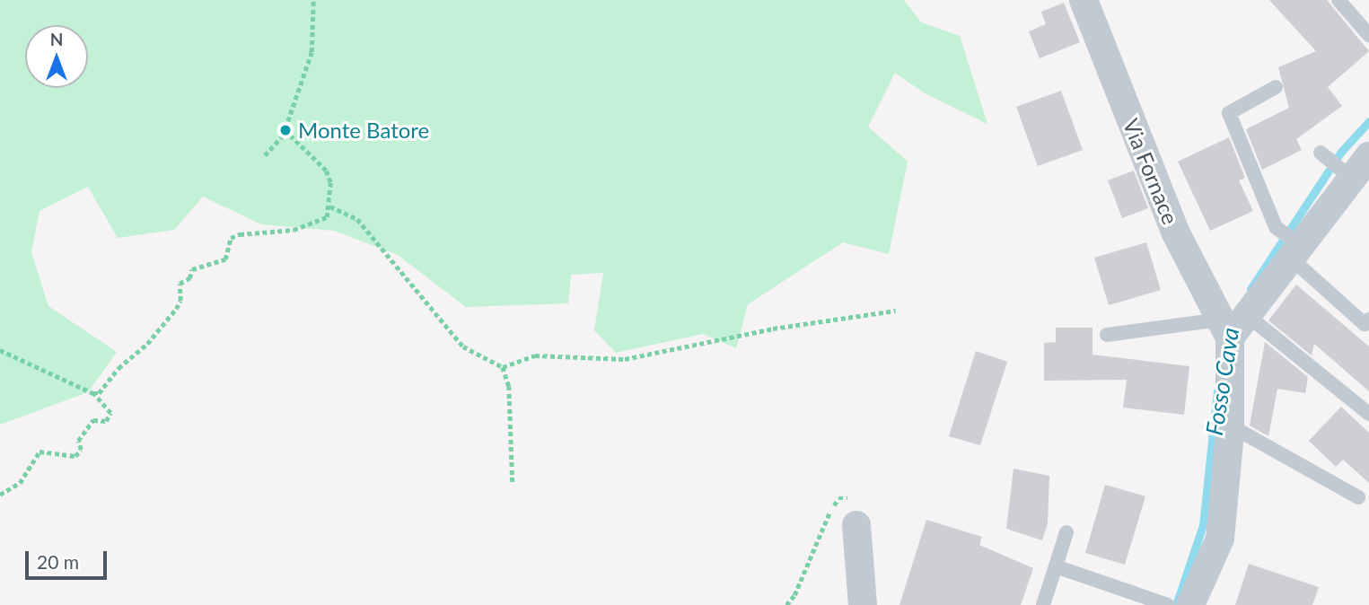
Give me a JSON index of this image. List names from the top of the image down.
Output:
{
  "streets": {
    "street": ["Via Fornace"]
  },
  "water": ["Fosso Cava"],
  "places": ["Monte Batore"],
  "scale_bar": "20 m",
  "north": "top"
}
